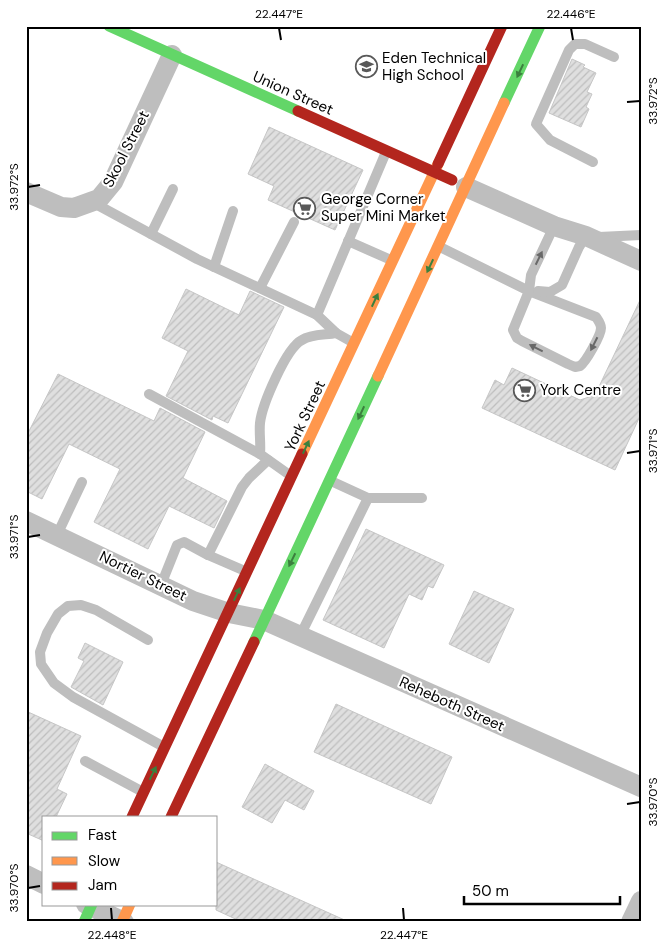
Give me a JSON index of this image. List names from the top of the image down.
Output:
{
  "streets": {
    "main road": ["Union Street", "York Street"],
    "street": ["Skool Street", "Nortier Street", "Reheboth Street"]
  },
  "crossings": [
    ["Union Street", "Skool Street"],
    ["Union Street", "York Street"],
    ["York Street", "Nortier Street"],
    ["Nortier Street", "Reheboth Street"]
  ],
  "places": {
    "school or university": ["Eden Technical High School"],
    "supermarket": ["George Corner Super Mini Market", "York Centre"]
  },
  "legend": ["Fast", "Slow", "Jam"],
  "scale_bar": "50 m",
  "coordinates": [
    "22.447°E",
    "22.446°E",
    "33.972°S",
    "33.971°S",
    "33.970°S",
    "22.448°E"
  ]
}
